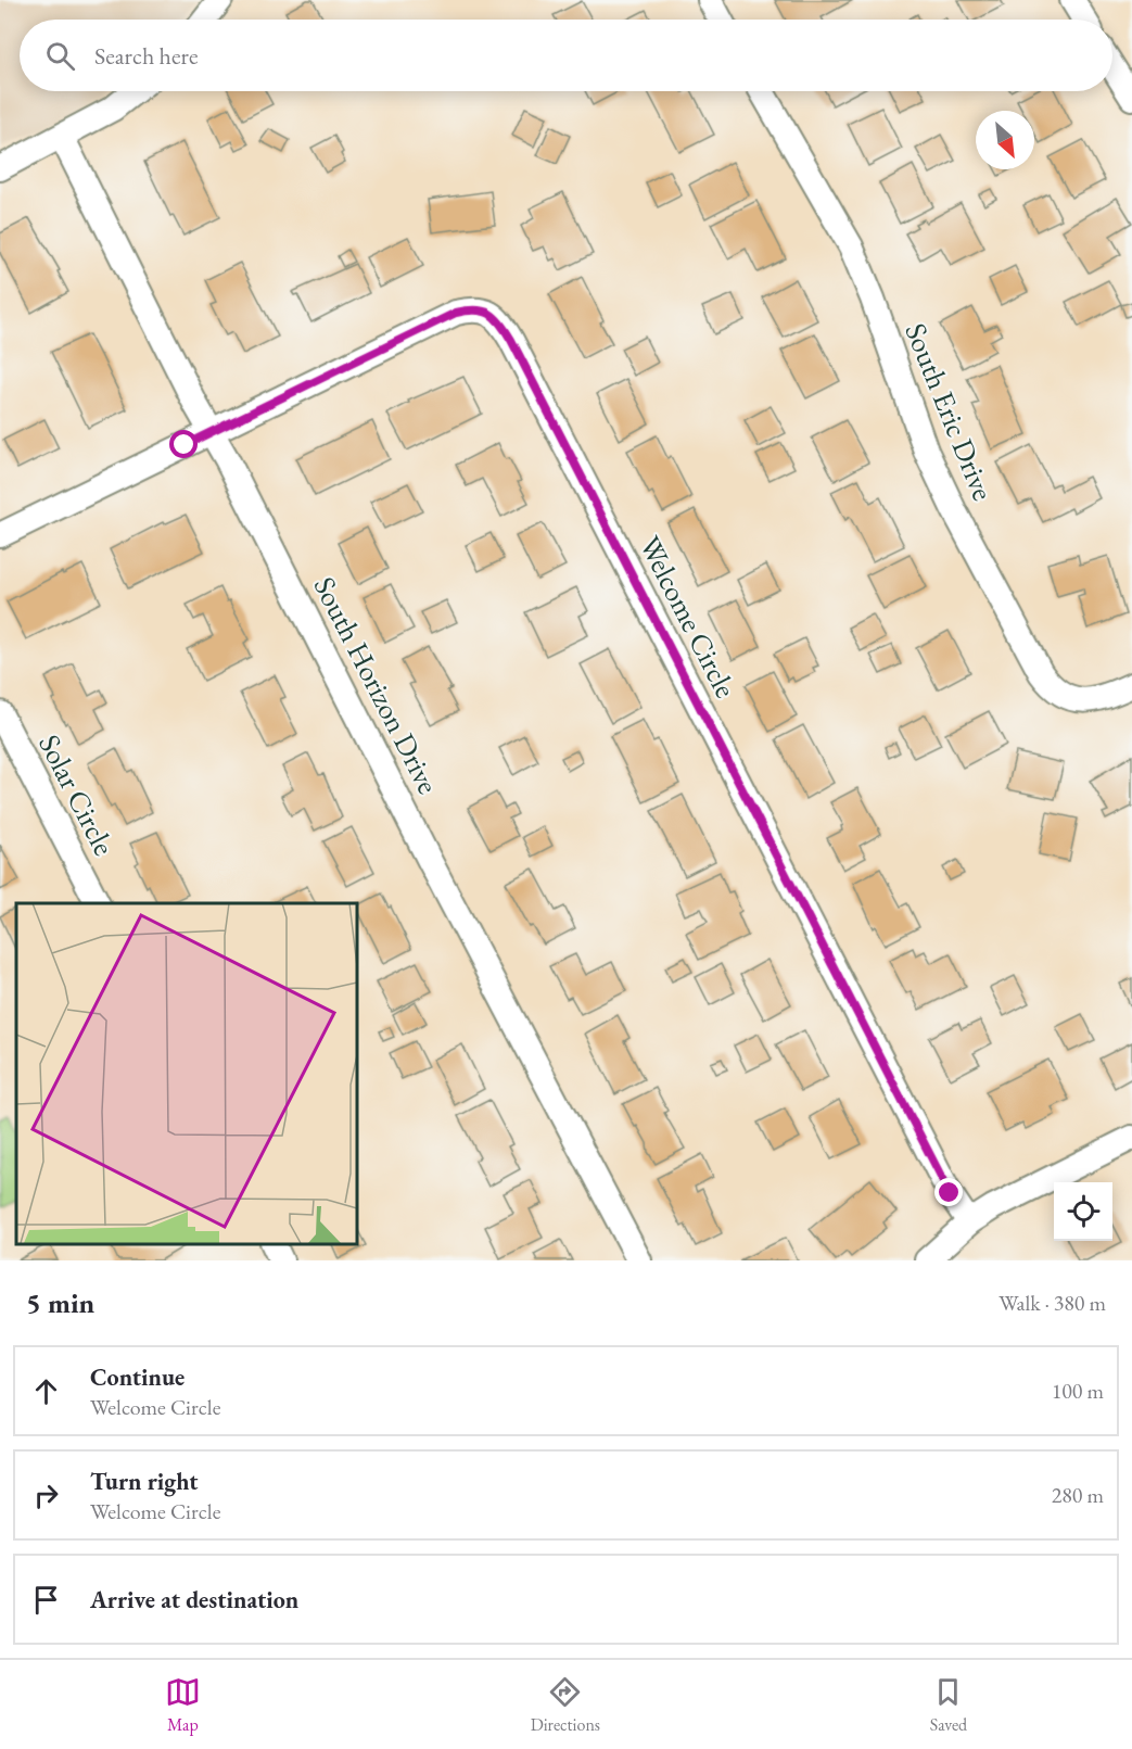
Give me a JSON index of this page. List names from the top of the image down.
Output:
{
  "streets": {
    "street": [
      "South Eric Drive",
      "Welcome Circle",
      "South Horizon Drive",
      "Solar Circle"
    ]
  },
  "crossings": [
    ["Welcome Circle", "South Horizon Drive"]
  ],
  "north": "bottom right",
  "page": {
    "search": "Search here",
    "heading": ["5 min", "Walk · 380 m"],
    "list": [
      ["Continue", "Welcome Circle", "100 m"],
      ["Turn right", "Welcome Circle", "280 m"],
      "Arrive at destination"
    ],
    "nav": ["Map", "Directions", "Saved"]
  }
}
